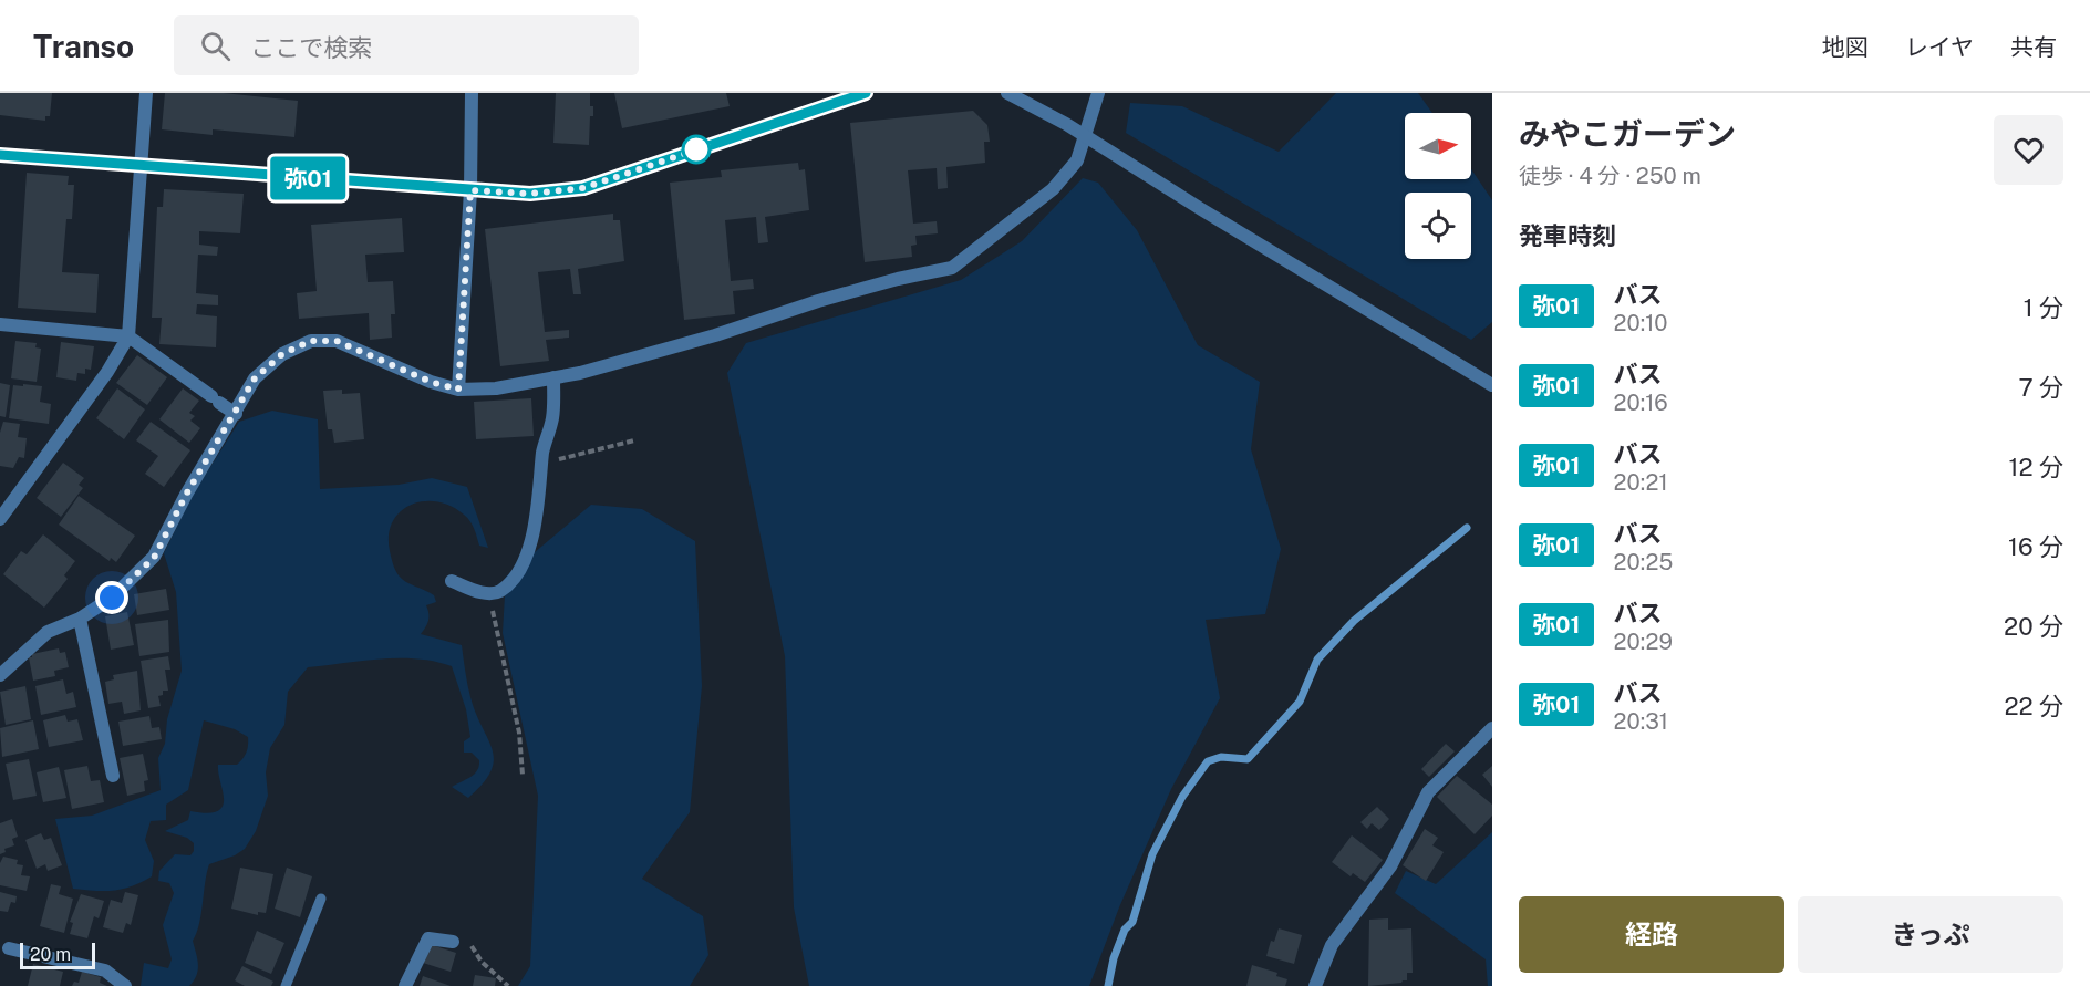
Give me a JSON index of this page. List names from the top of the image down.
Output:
{
  "lines": ["bus line 弥01"],
  "scale_bar": "20 m",
  "north": "right",
  "page": {
    "header": "Transo",
    "search": "ここで検索",
    "nav": ["地図", "レイヤ", "共有"],
    "on_map": "弥01",
    "heading": [
      ["みやこガーデン", "徒歩 · 4 分 · 250 m"],
      "発車時刻"
    ],
    "list": [
      {
        "mark": "弥01",
        "name": "バス",
        "note": "20:10",
        "value": "1 分"
      },
      {
        "mark": "弥01",
        "name": "バス",
        "note": "20:16",
        "value": "7 分"
      },
      {
        "mark": "弥01",
        "name": "バス",
        "note": "20:21",
        "value": "12 分"
      },
      {
        "mark": "弥01",
        "name": "バス",
        "note": "20:25",
        "value": "16 分"
      },
      {
        "mark": "弥01",
        "name": "バス",
        "note": "20:29",
        "value": "20 分"
      },
      {
        "mark": "弥01",
        "name": "バス",
        "note": "20:31",
        "value": "22 分"
      }
    ],
    "buttons": ["経路", "きっぷ"],
    "scale": "20 m"
  }
}
